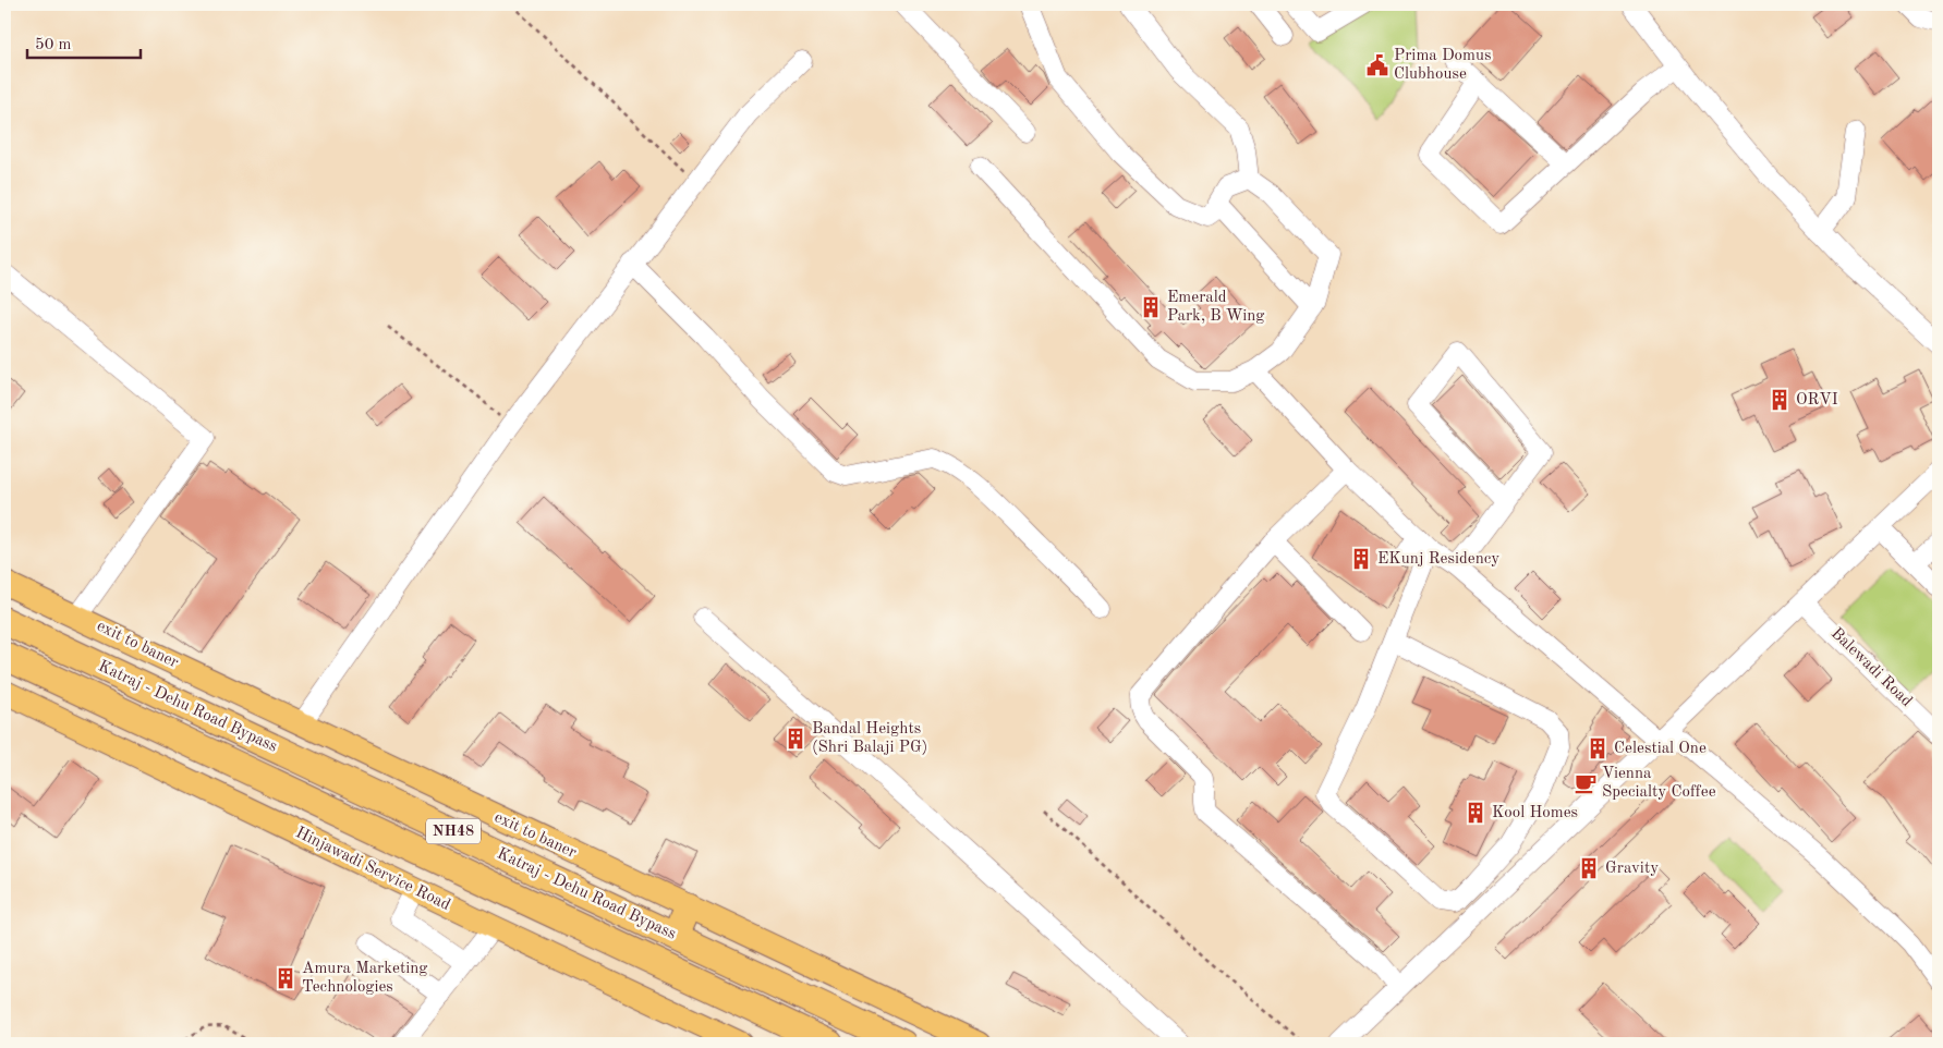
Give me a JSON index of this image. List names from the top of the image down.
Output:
{
  "streets": {
    "highway": ["Katraj - Dehu Road Bypass", "NH48"],
    "main road": ["exit to baner", "Hinjawadi Service Road"],
    "street": ["Balewadi Road"]
  },
  "places": {
    "public building": ["Prima Domus Clubhouse"],
    "building": [
      "Emerald Park, B Wing",
      "ORVI",
      "EKunj Residency",
      "Bandal Heights (Shri Balaji PG)",
      "Celestial One",
      "Kool Homes",
      "Gravity",
      "Amura Marketing Technologies"
    ],
    "cafe": ["Vienna Specialty Coffee"]
  },
  "scale_bar": "50 m"
}
